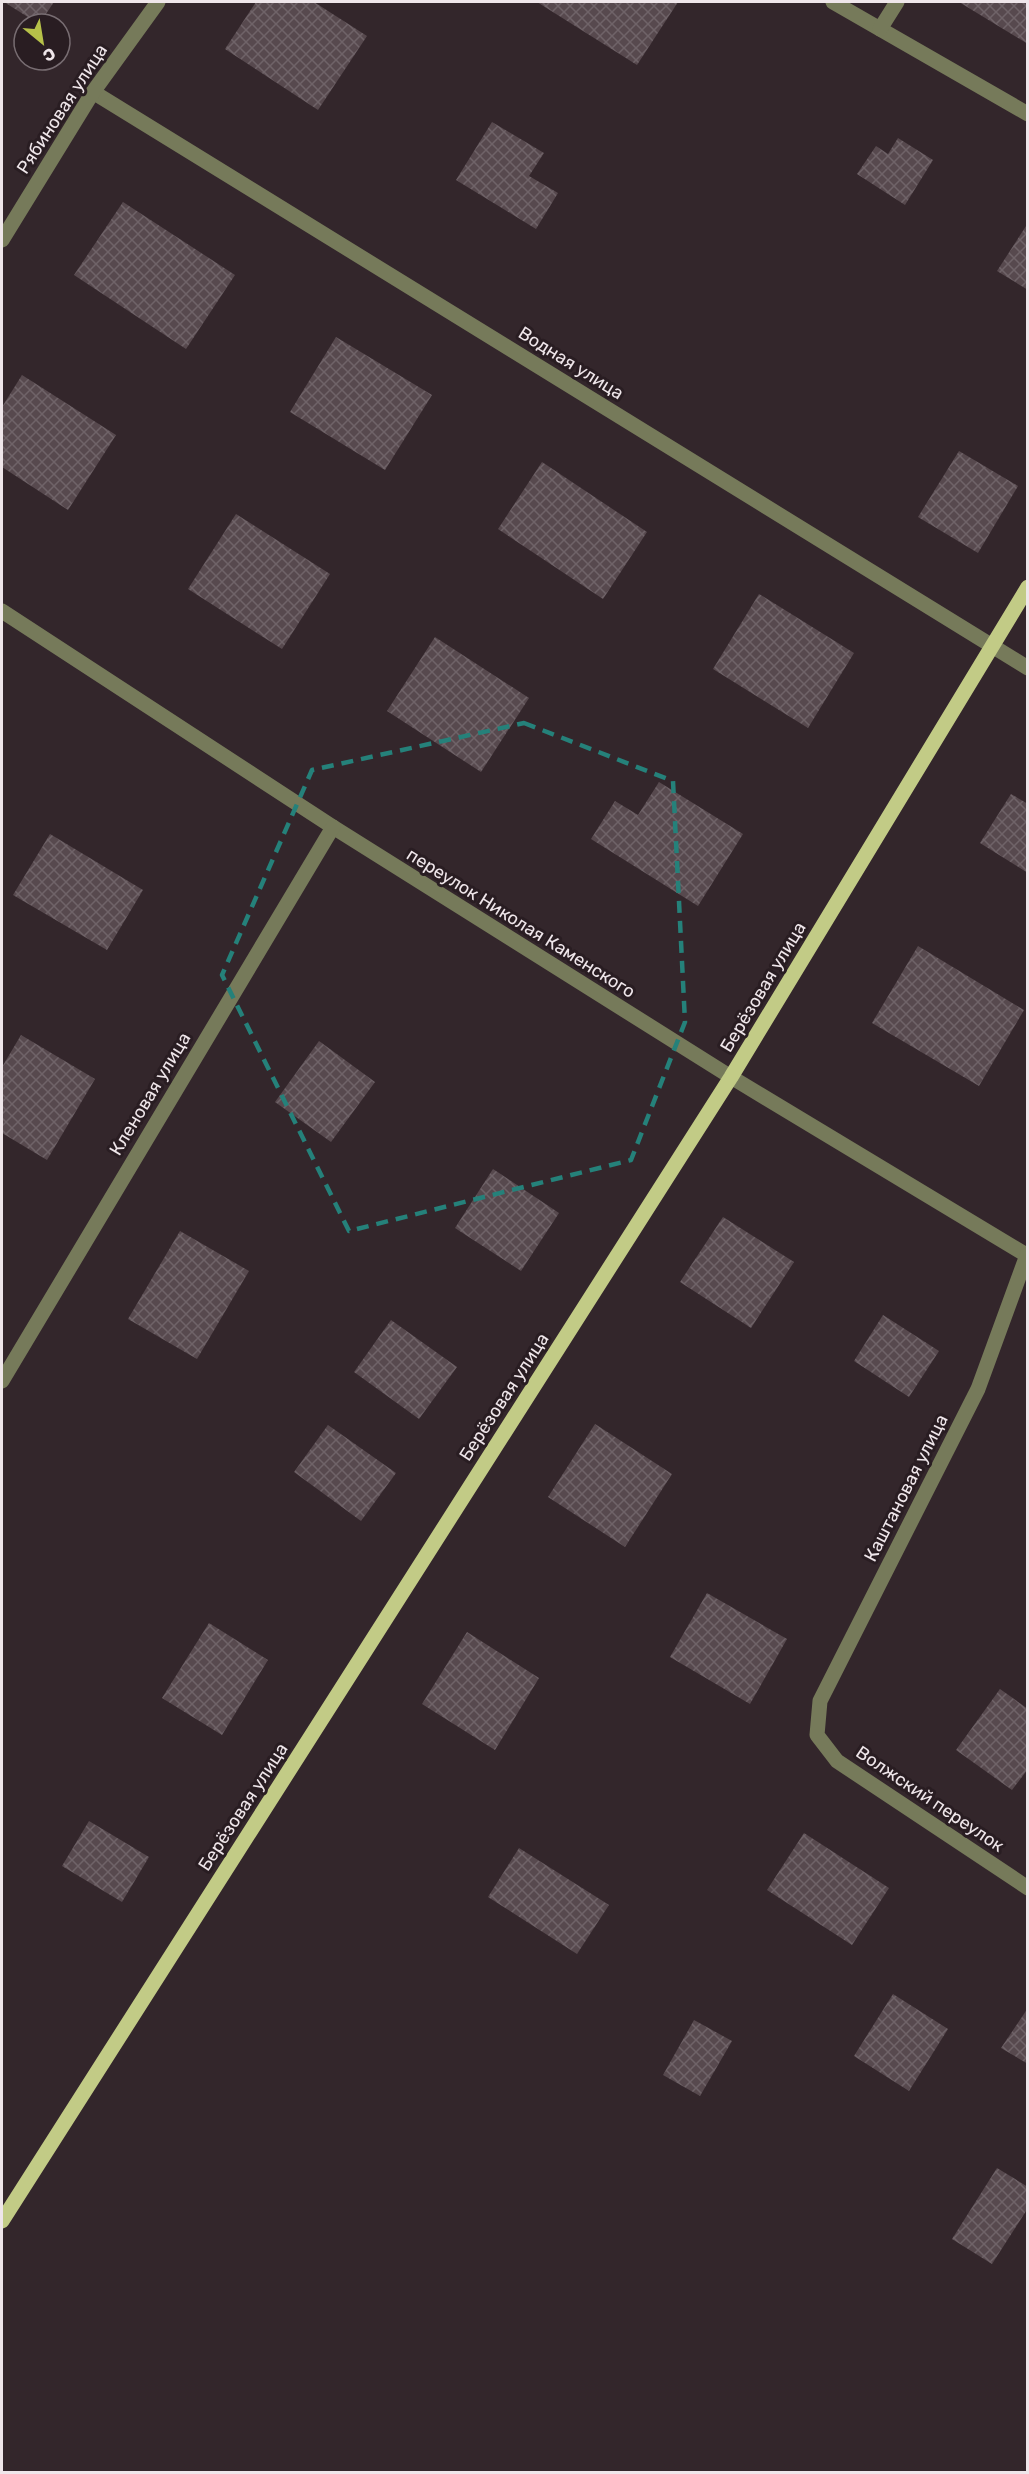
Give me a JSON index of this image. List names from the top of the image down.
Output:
{
  "streets": {
    "main road": ["Берёзовая улица"],
    "street": [
      "Рябиновая улица",
      "Водная улица",
      "переулок Николая Каменского",
      "Кленовая улица",
      "Каштановая улица",
      "Волжский переулок"
    ]
  },
  "crossings": [
    ["Рябиновая улица", "Водная улица"],
    ["Водная улица", "Берёзовая улица"],
    ["переулок Николая Каменского", "Берёзовая улица"],
    ["переулок Николая Каменского", "Кленовая улица"],
    ["переулок Николая Каменского", "Каштановая улица"],
    ["Каштановая улица", "Волжский переулок"]
  ],
  "north": "bottom right"
}
